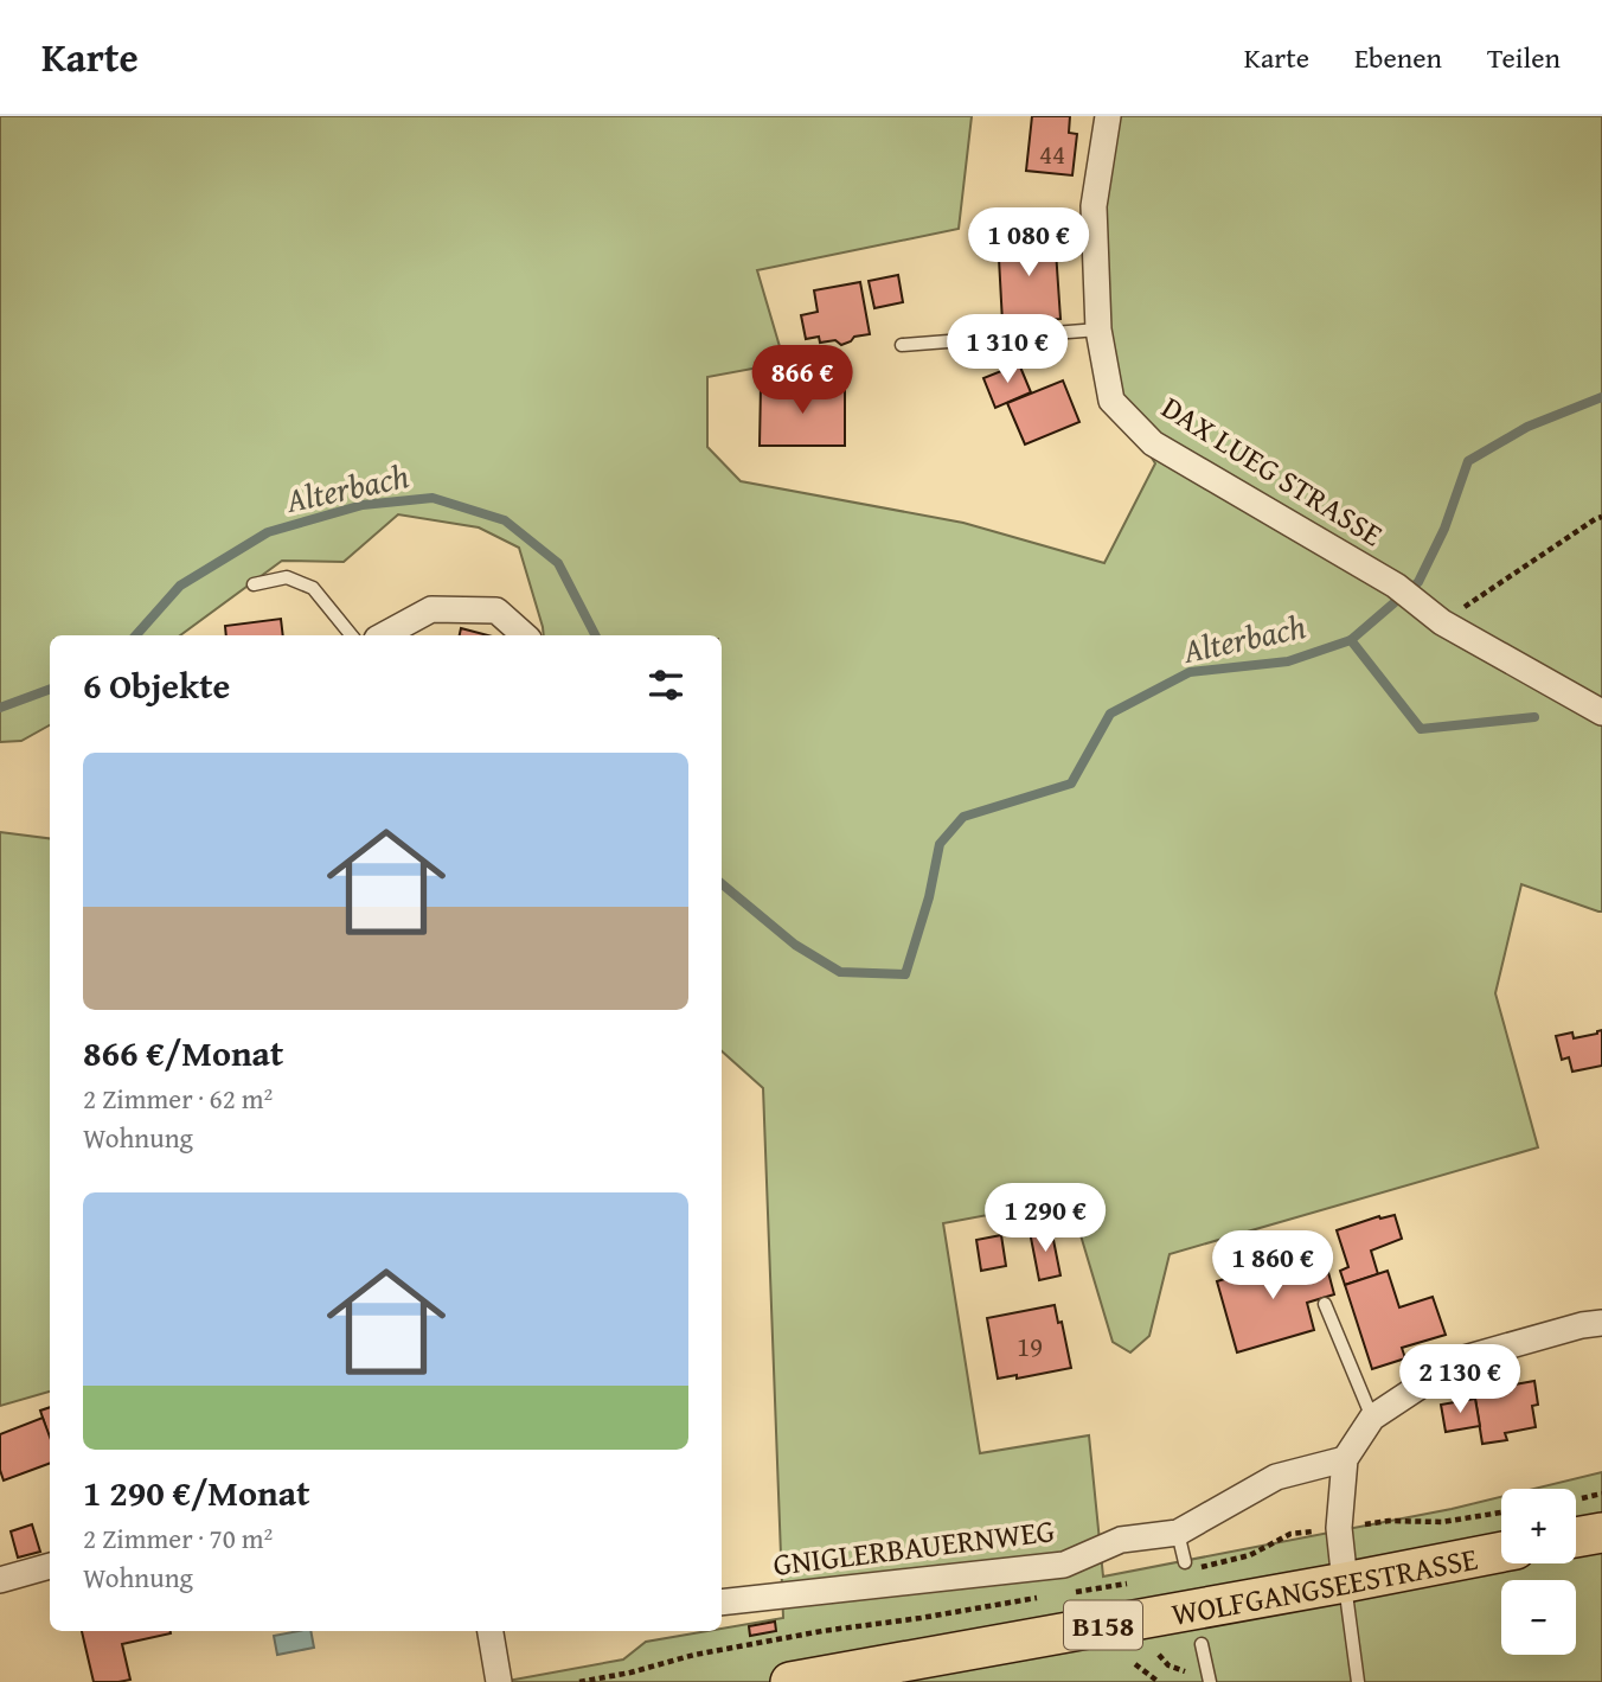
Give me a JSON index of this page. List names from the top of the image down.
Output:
{
  "streets": {
    "main road": ["WOLFGANGSEESTRASSE", "B158"],
    "street": ["DAX LUEG STRASSE", "GNIGLERBAUERNWEG"]
  },
  "water": ["Alterbach"],
  "house_numbers": ["44", "19"],
  "page": {
    "header": "Karte",
    "nav": ["Karte", "Ebenen", "Teilen"],
    "price": [
      "1 080 €",
      "1 310 €",
      "866 €",
      "1 290 €",
      "1 860 €",
      "2 130 €"
    ],
    "heading": "6 Objekte",
    "list": [
      {
        "name": "866 €/Monat",
        "note": "2 Zimmer · 62 m² · Wohnung"
      },
      {
        "name": "1 290 €/Monat",
        "note": "2 Zimmer · 70 m² · Wohnung"
      }
    ],
    "map_buttons": ["+", "−"]
  }
}
